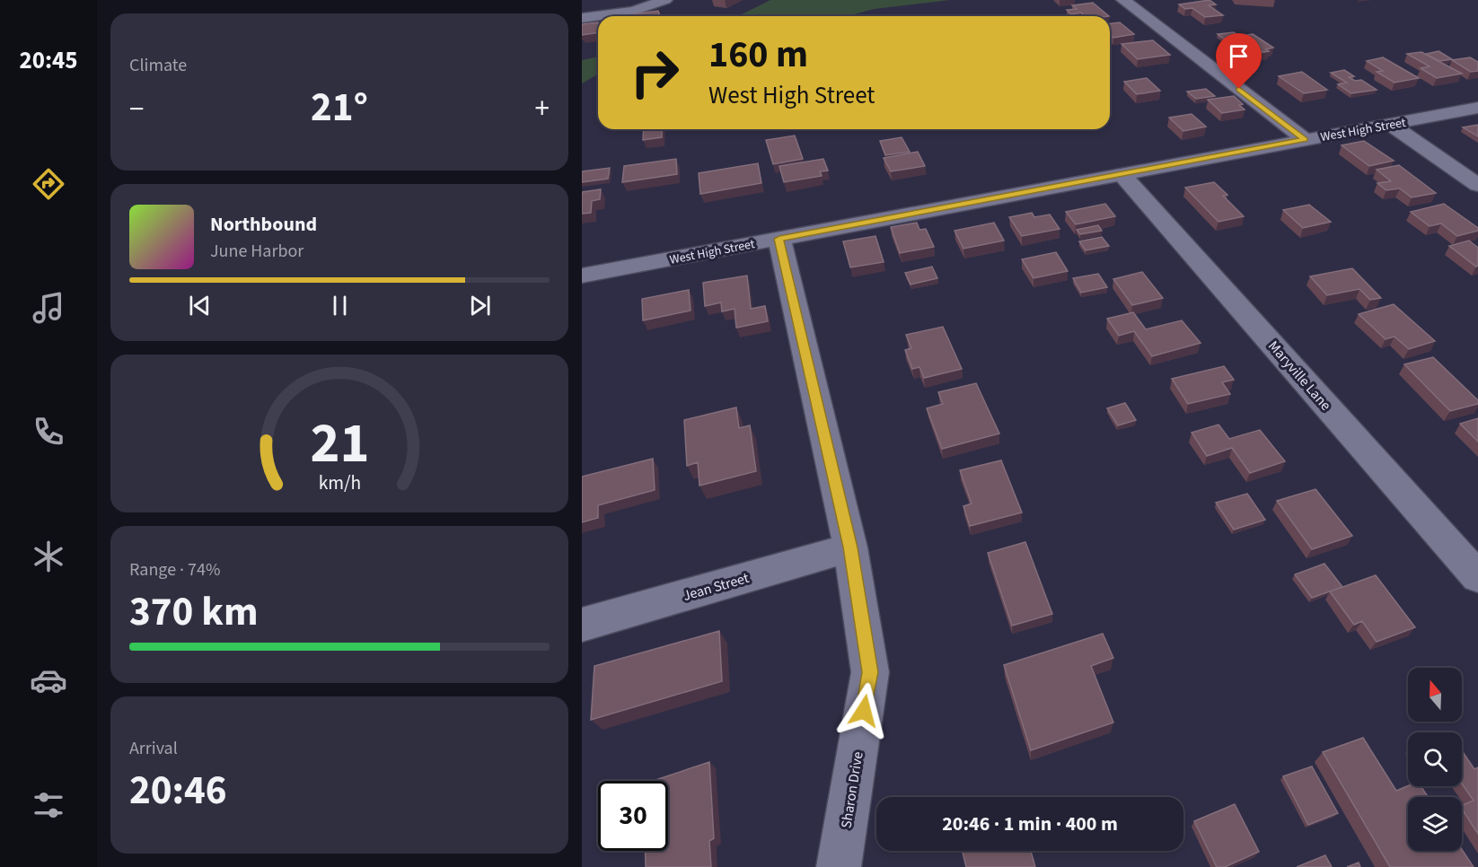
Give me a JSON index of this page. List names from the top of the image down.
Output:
{
  "streets": {
    "street": [
      "West High Street",
      "Maryville Lane",
      "Jean Street",
      "Sharon Drive"
    ]
  },
  "crossings": [
    ["West High Street", "Maryville Lane"],
    ["West High Street", "Sharon Drive"],
    ["Jean Street", "Sharon Drive"]
  ],
  "north": "top",
  "page": {
    "tabs": "20:45",
    "tile": [
      "Climate",
      ["Range · 74%", "370 km"],
      ["Arrival", "20:46"]
    ],
    "turn": ["160 m", "West High Street"],
    "heat": ["−", "21°", "+"],
    "song": ["Northbound", "June Harbor"],
    "limit": "30",
    "trip": "20:46 · 1 min · 400 m",
    "gauge": ["21", "km/h"]
  }
}
